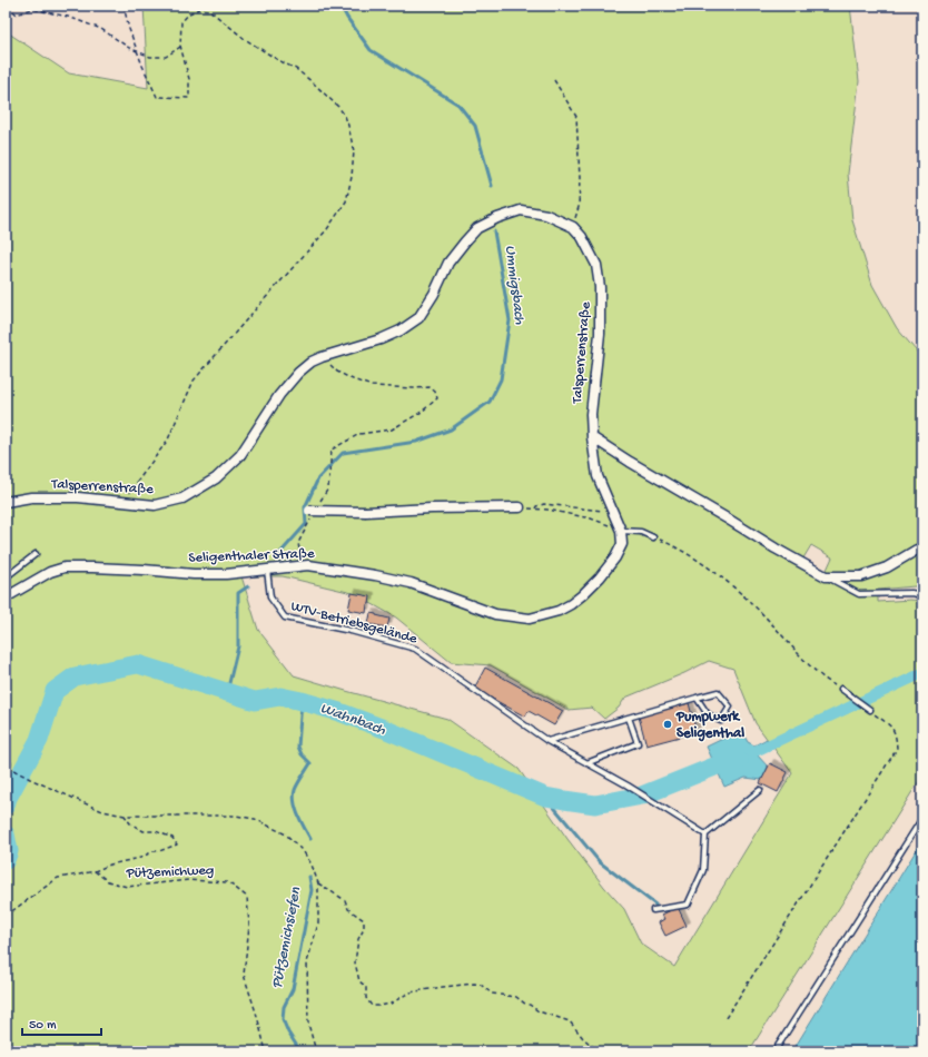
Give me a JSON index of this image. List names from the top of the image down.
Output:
{
  "streets": {
    "street": ["Talsperrenstraße", "Seligenthaler Straße"],
    "lane": ["WTV-Betriebsgelände"],
    "path": ["Pützemichweg"]
  },
  "crossings": [
    ["Seligenthaler Straße", "WTV-Betriebsgelände"]
  ],
  "water": ["Ummigsbach", "Wahnbach", "Pützemichsiefen"],
  "places": ["Pumpwerk Seligenthal"],
  "scale_bar": "50 m"
}
